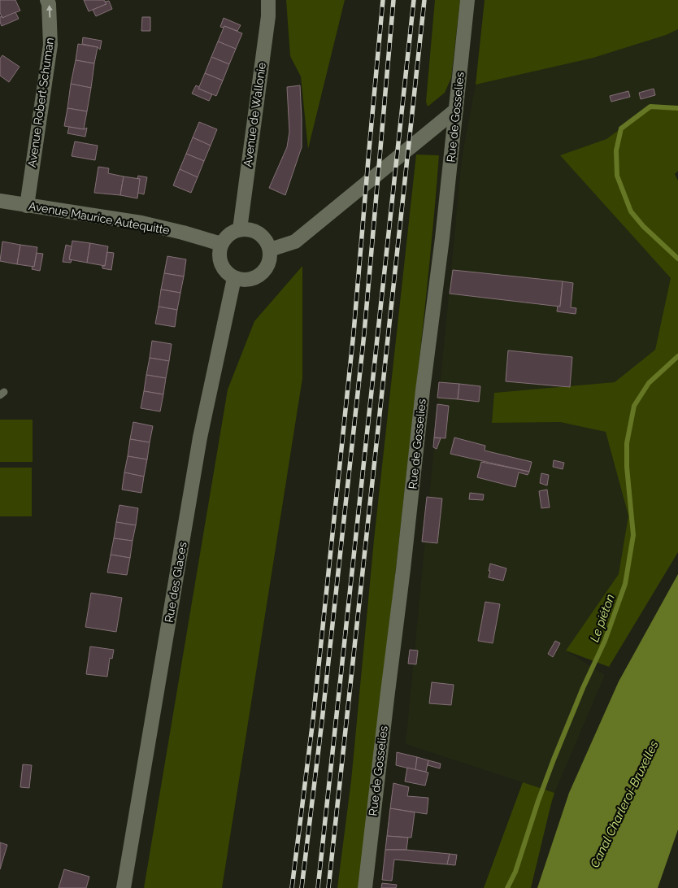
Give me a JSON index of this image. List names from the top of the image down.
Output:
{
  "streets": {
    "street": [
      "Avenue Robert Schuman",
      "Avenue de Wallonie",
      "Rue de Gosselies",
      "Avenue Maurice Autequitte",
      "Rue des Glaces"
    ]
  },
  "crossings": [
    ["Avenue Robert Schuman", "Avenue Maurice Autequitte"],
    ["Avenue de Wallonie", "Avenue Maurice Autequitte"],
    ["Avenue de Wallonie", "Rue des Glaces"],
    ["Avenue Maurice Autequitte", "Rue des Glaces"]
  ],
  "one_way": ["Avenue Robert Schuman"],
  "water": ["Le piéton", "Canal Charleroi-Bruxelles"]
}
